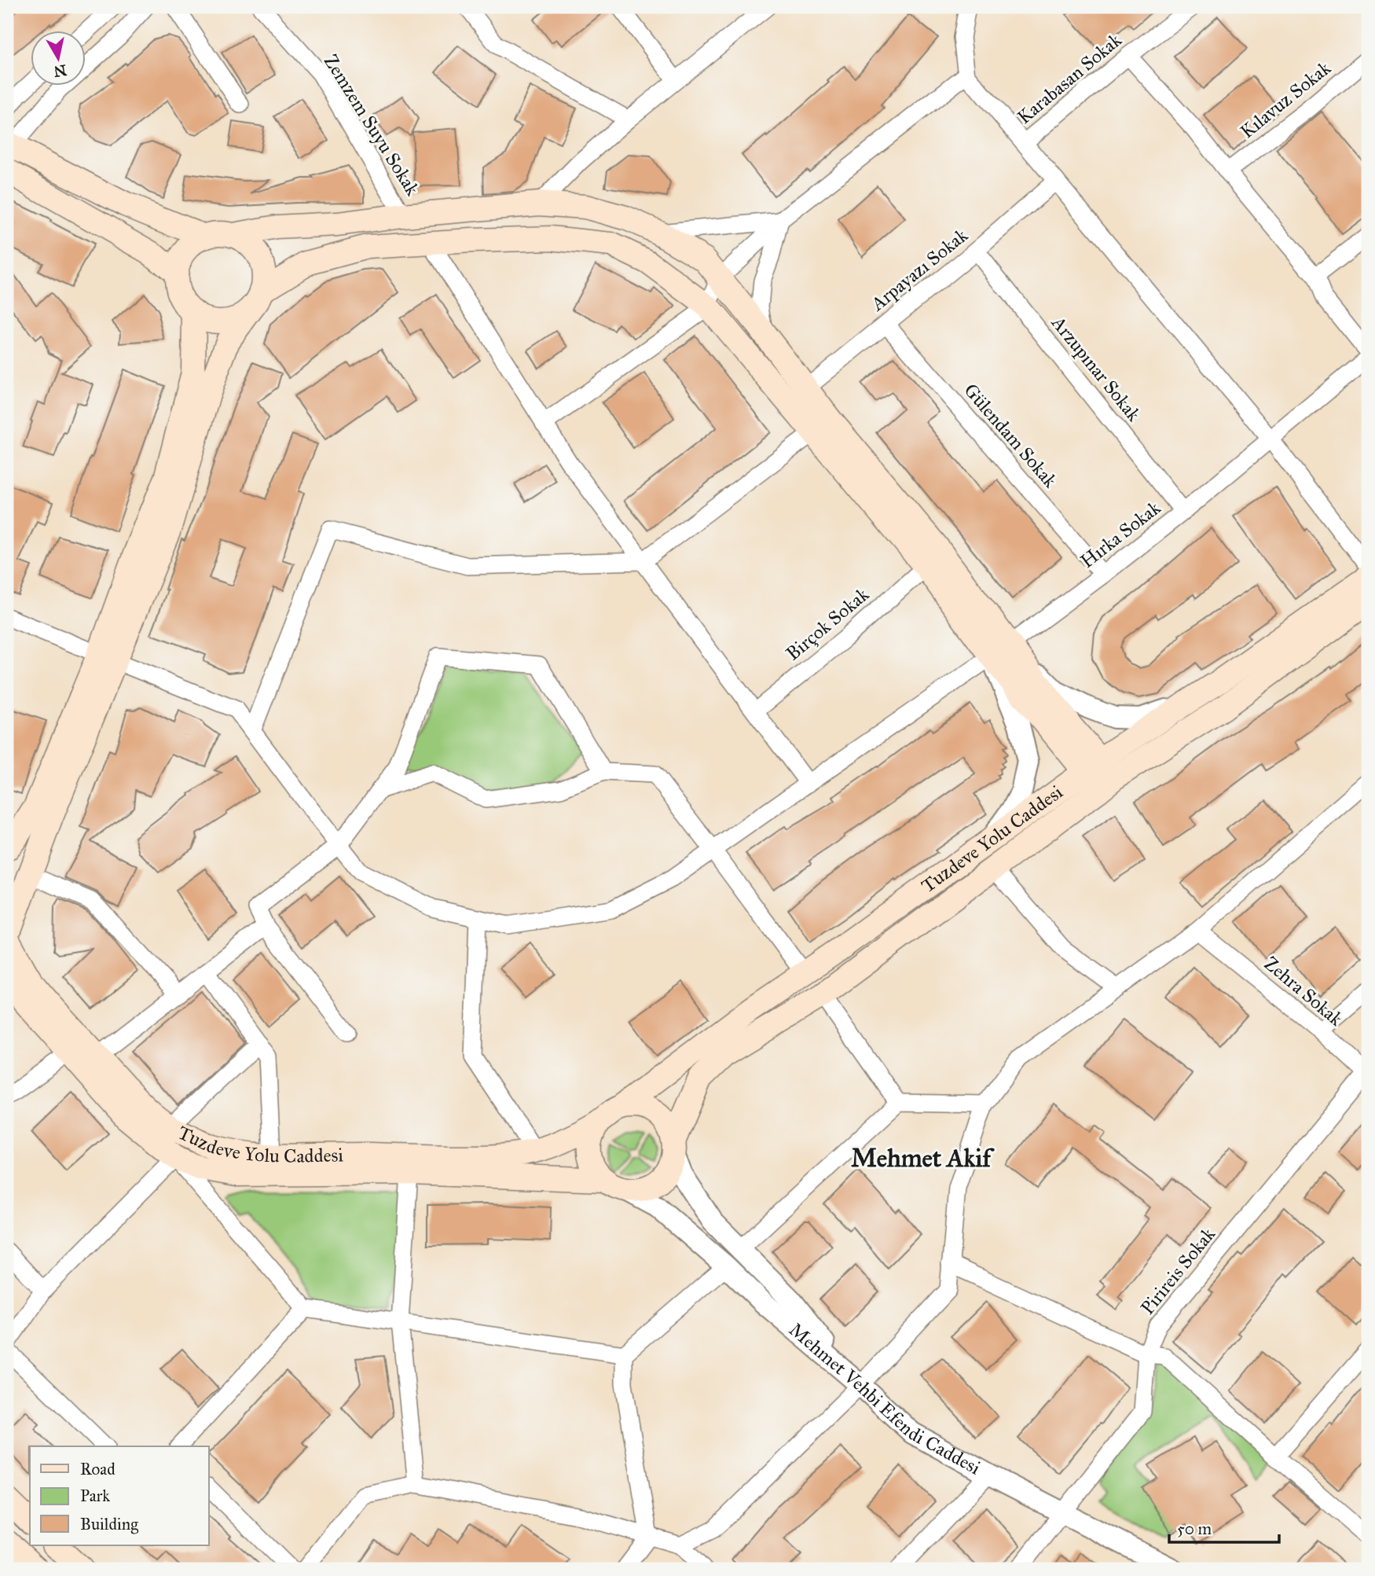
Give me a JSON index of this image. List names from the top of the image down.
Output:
{
  "streets": {
    "main road": ["Tuzdeve Yolu Caddesi"],
    "street": [
      "Karabasan Sokak",
      "Kılavuz Sokak",
      "Zemzem Suyu Sokak",
      "Arpayazı Sokak",
      "Arzupınar Sokak",
      "Gülendam Sokak",
      "Hırka Sokak",
      "Birçok Sokak",
      "Zehra Sokak",
      "Pirireis Sokak",
      "Mehmet Vehbi Efendi Caddesi"
    ]
  },
  "crossings": [
    ["Arpayazı Sokak", "Arzupınar Sokak"],
    ["Arpayazı Sokak", "Gülendam Sokak"],
    ["Arzupınar Sokak", "Hırka Sokak"],
    ["Gülendam Sokak", "Hırka Sokak"],
    ["Tuzdeve Yolu Caddesi", "Mehmet Vehbi Efendi Caddesi"],
    ["Zehra Sokak", "Pirireis Sokak"],
    ["Pirireis Sokak", "Mehmet Vehbi Efendi Caddesi"]
  ],
  "districts": ["Mehmet Akif"],
  "legend": ["Road", "Park", "Building"],
  "scale_bar": "50 m",
  "north": "bottom"
}
